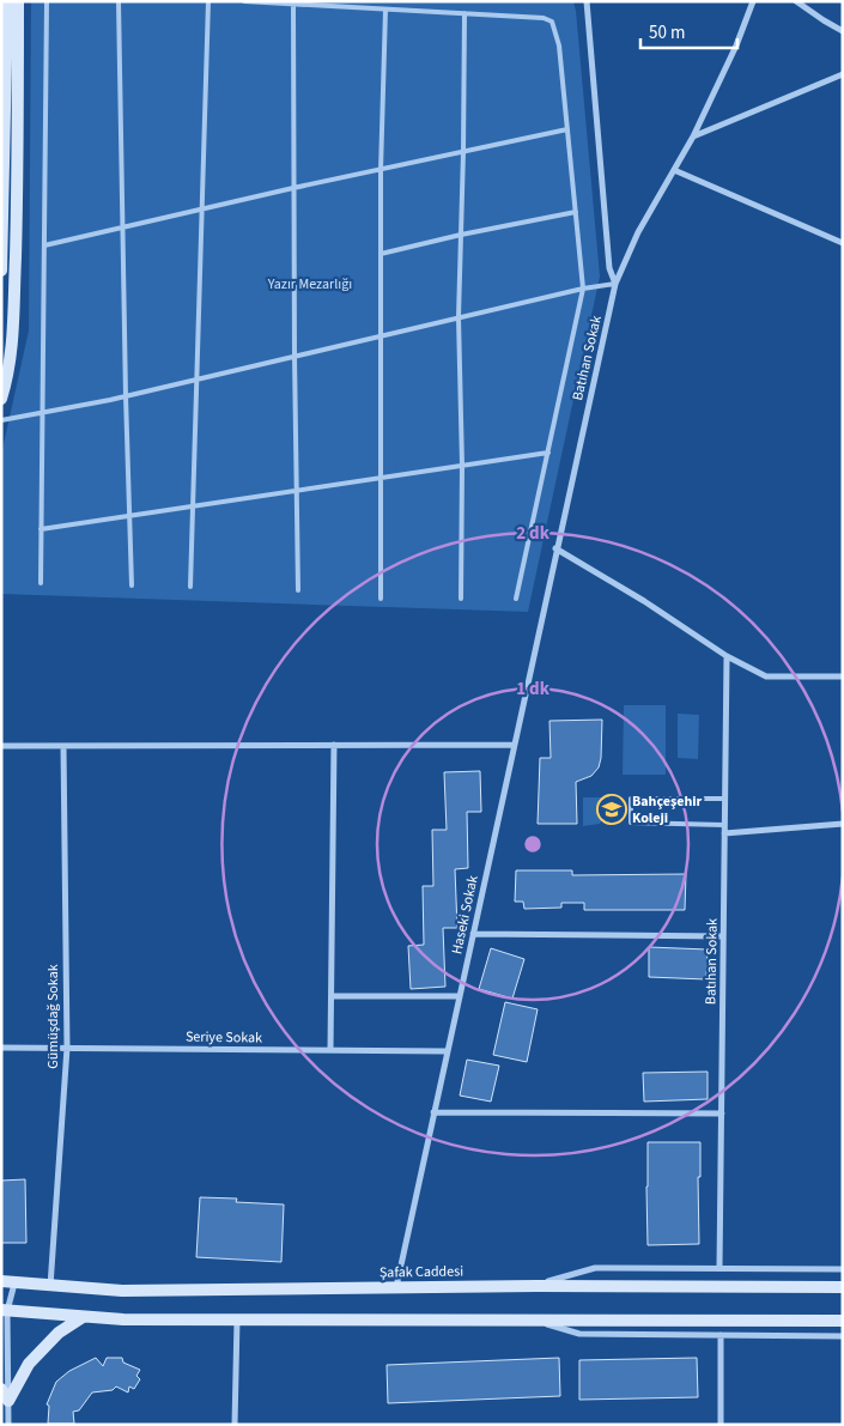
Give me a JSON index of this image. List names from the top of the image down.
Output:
{
  "streets": {
    "main road": ["Şafak Caddesi"],
    "street": [
      "Batıhan Sokak",
      "Haseki Sokak",
      "Gümüşdağ Sokak",
      "Seriye Sokak"
    ]
  },
  "crossings": [
    ["Batıhan Sokak", "Haseki Sokak"],
    ["Haseki Sokak", "Seriye Sokak"],
    ["Haseki Sokak", "Şafak Caddesi"],
    ["Gümüşdağ Sokak", "Seriye Sokak"],
    ["Gümüşdağ Sokak", "Şafak Caddesi"]
  ],
  "parks": ["Yazır Mezarlığı"],
  "places": {
    "school or university": ["Bahçeşehir Koleji"]
  },
  "scale_bar": "50 m",
  "rings": ["2 dk", "1 dk"]
}
